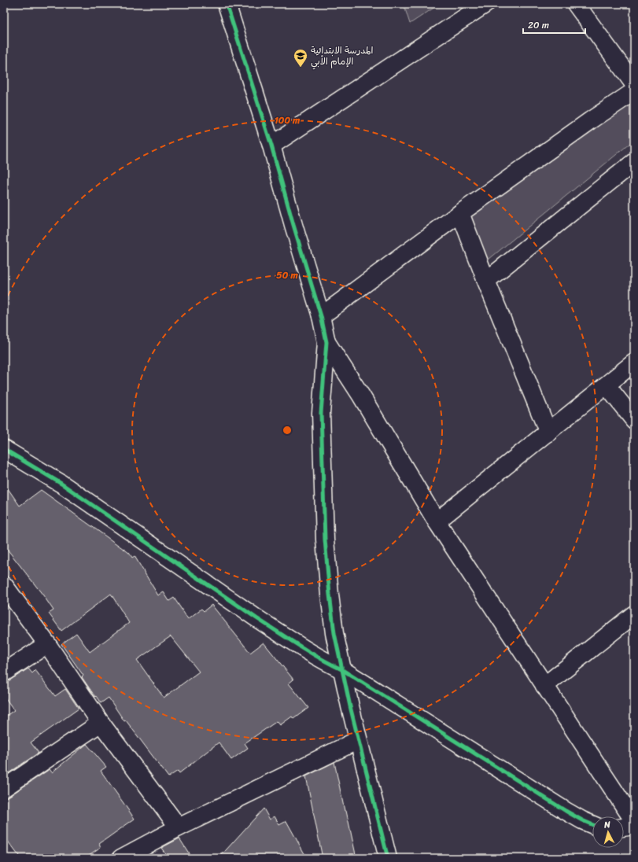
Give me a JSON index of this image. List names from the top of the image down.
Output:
{
  "places": {
    "school or university": ["المدرسة الابتدائية الإمام الأبي"]
  },
  "scale_bar": "20 m",
  "north": "top",
  "rings": ["100 m", "50 m"]
}
